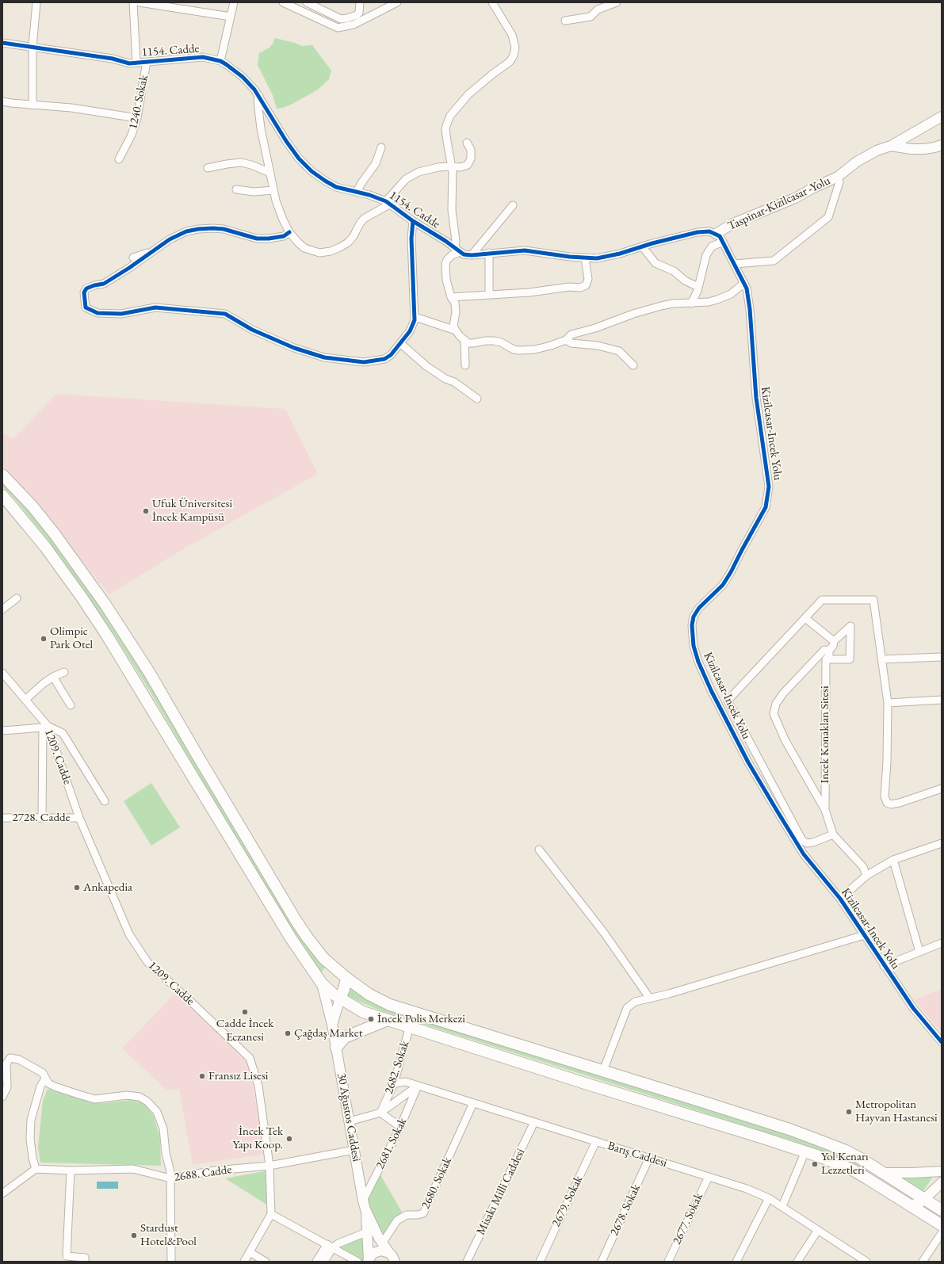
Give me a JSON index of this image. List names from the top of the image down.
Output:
{
  "streets": {
    "street": [
      "1154. Cadde",
      "1240. Sokak",
      "Taspinar-Kizilcasar -Yolu",
      "Kizilcasar-Incek Yolu",
      "Incek Konaklan Sitesi",
      "1209. Cadde",
      "2728. Cadde",
      "2682. Sokak",
      "30 Ağustos Caddesi",
      "2681. Sokak",
      "Barış Caddesi",
      "2688. Cadde",
      "2680. Sokak",
      "Misakı Milli Caddesi",
      "2679. Sokak",
      "2678. Sokak",
      "2677. Sokak"
    ]
  },
  "crossings": [
    ["1154. Cadde", "1240. Sokak"],
    ["1154. Cadde", "Taspinar-Kizilcasar -Yolu"],
    ["1154. Cadde", "Kizilcasar-Incek Yolu"],
    ["Taspinar-Kizilcasar -Yolu", "Kizilcasar-Incek Yolu"],
    ["1209. Cadde", "2728. Cadde"],
    ["1209. Cadde", "2688. Cadde"],
    ["2682. Sokak", "Barış Caddesi"],
    ["30 Ağustos Caddesi", "2681. Sokak"],
    ["30 Ağustos Caddesi", "2688. Cadde"],
    ["2681. Sokak", "Barış Caddesi"],
    ["Barış Caddesi", "2680. Sokak"],
    ["Barış Caddesi", "Misakı Milli Caddesi"],
    ["Barış Caddesi", "2679. Sokak"],
    ["Barış Caddesi", "2678. Sokak"],
    ["Barış Caddesi", "2677. Sokak"]
  ],
  "places": [
    "Ufuk Üniversitesi İncek Kampüsü",
    "Olimpic Park Otel",
    "Ankapedia",
    "Cadde İncek Eczanesi",
    "İncek Polis Merkezi",
    "Çağdaş Market",
    "Fransız Lisesi",
    "Metropolitan Hayvan Hastanesi",
    "İncek Tek Yapı Koop.",
    "Yol Kenarı Lezzetleri",
    "Stardust Hotel&Pool"
  ]
}
